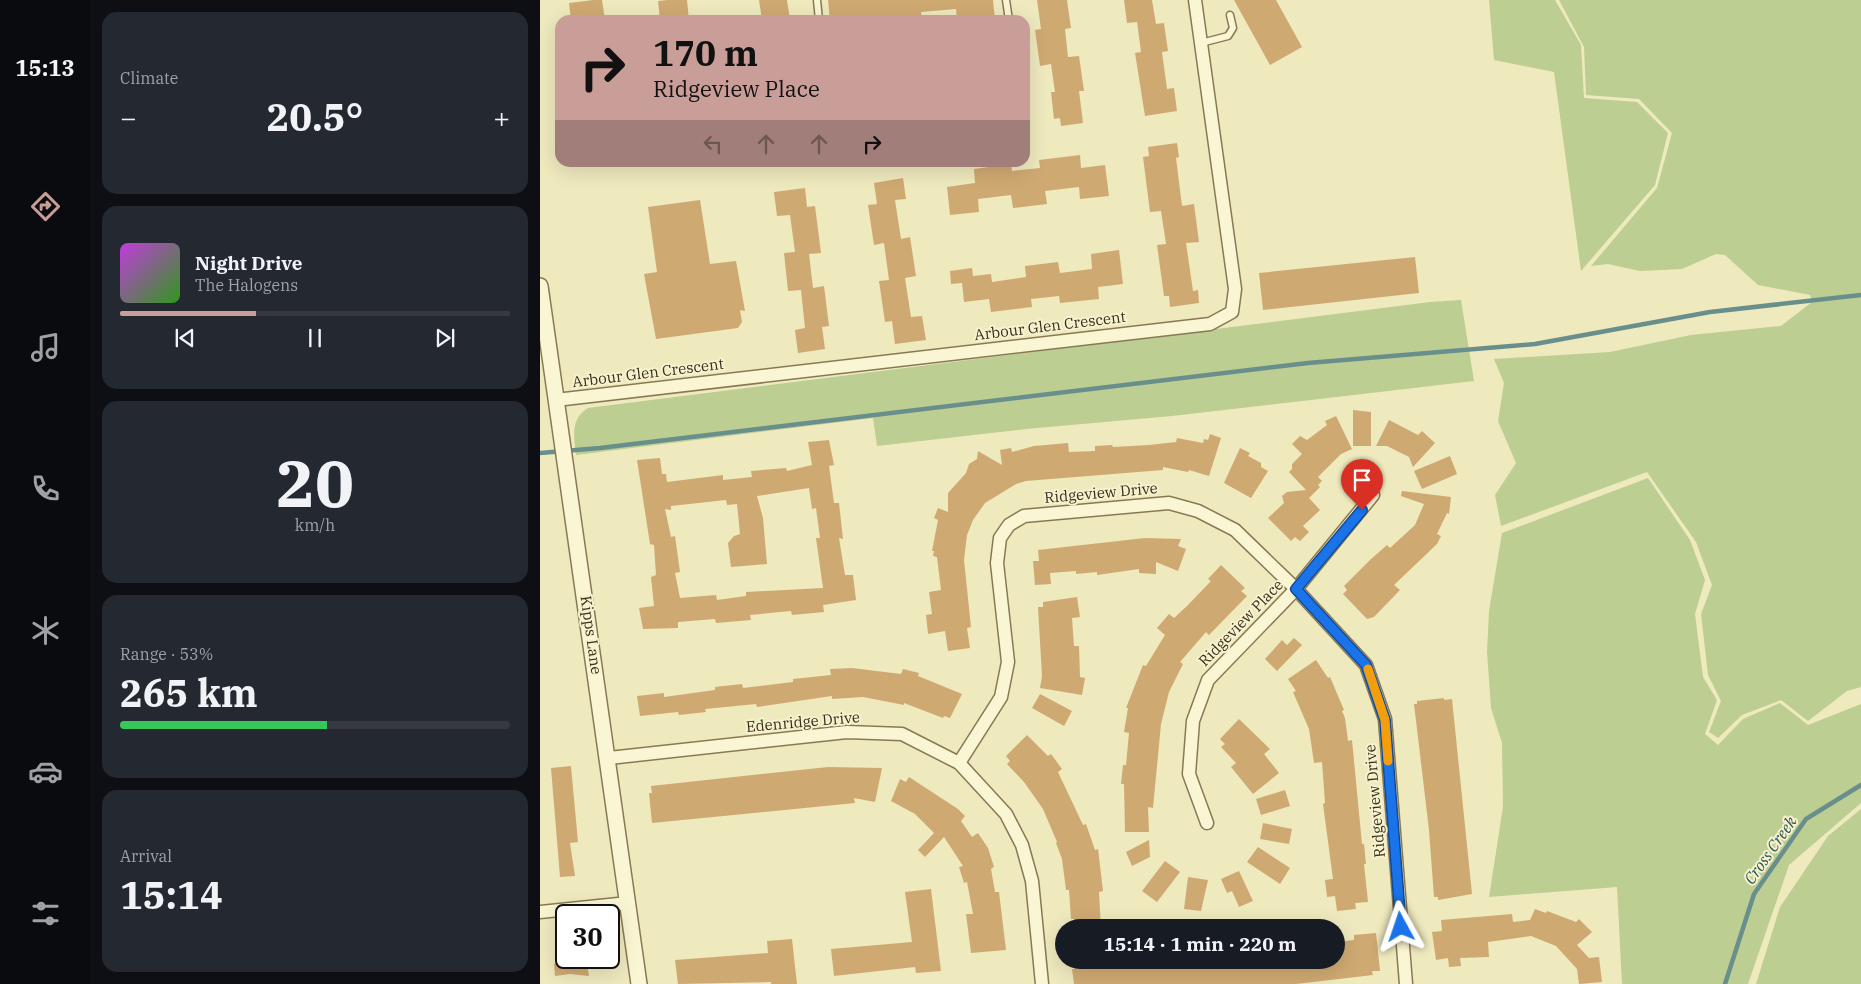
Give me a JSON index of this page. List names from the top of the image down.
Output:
{
  "streets": {
    "street": [
      "Arbour Glen Crescent",
      "Ridgeview Drive",
      "Ridgeview Place",
      "Kipps Lane",
      "Edenridge Drive"
    ]
  },
  "crossings": [
    ["Arbour Glen Crescent", "Kipps Lane"],
    ["Ridgeview Drive", "Ridgeview Place"],
    ["Ridgeview Drive", "Edenridge Drive"],
    ["Kipps Lane", "Edenridge Drive"]
  ],
  "water": ["Cross Creek"],
  "page": {
    "tabs": "15:13",
    "tile": [
      "Climate",
      ["20", "km/h"],
      ["Range · 53%", "265 km"],
      ["Arrival", "15:14"]
    ],
    "turn": ["170 m", "Ridgeview Place"],
    "heat": ["−", "20.5°", "+"],
    "song": ["Night Drive", "The Halogens"],
    "limit": "30",
    "trip": "15:14 · 1 min · 220 m"
  }
}
